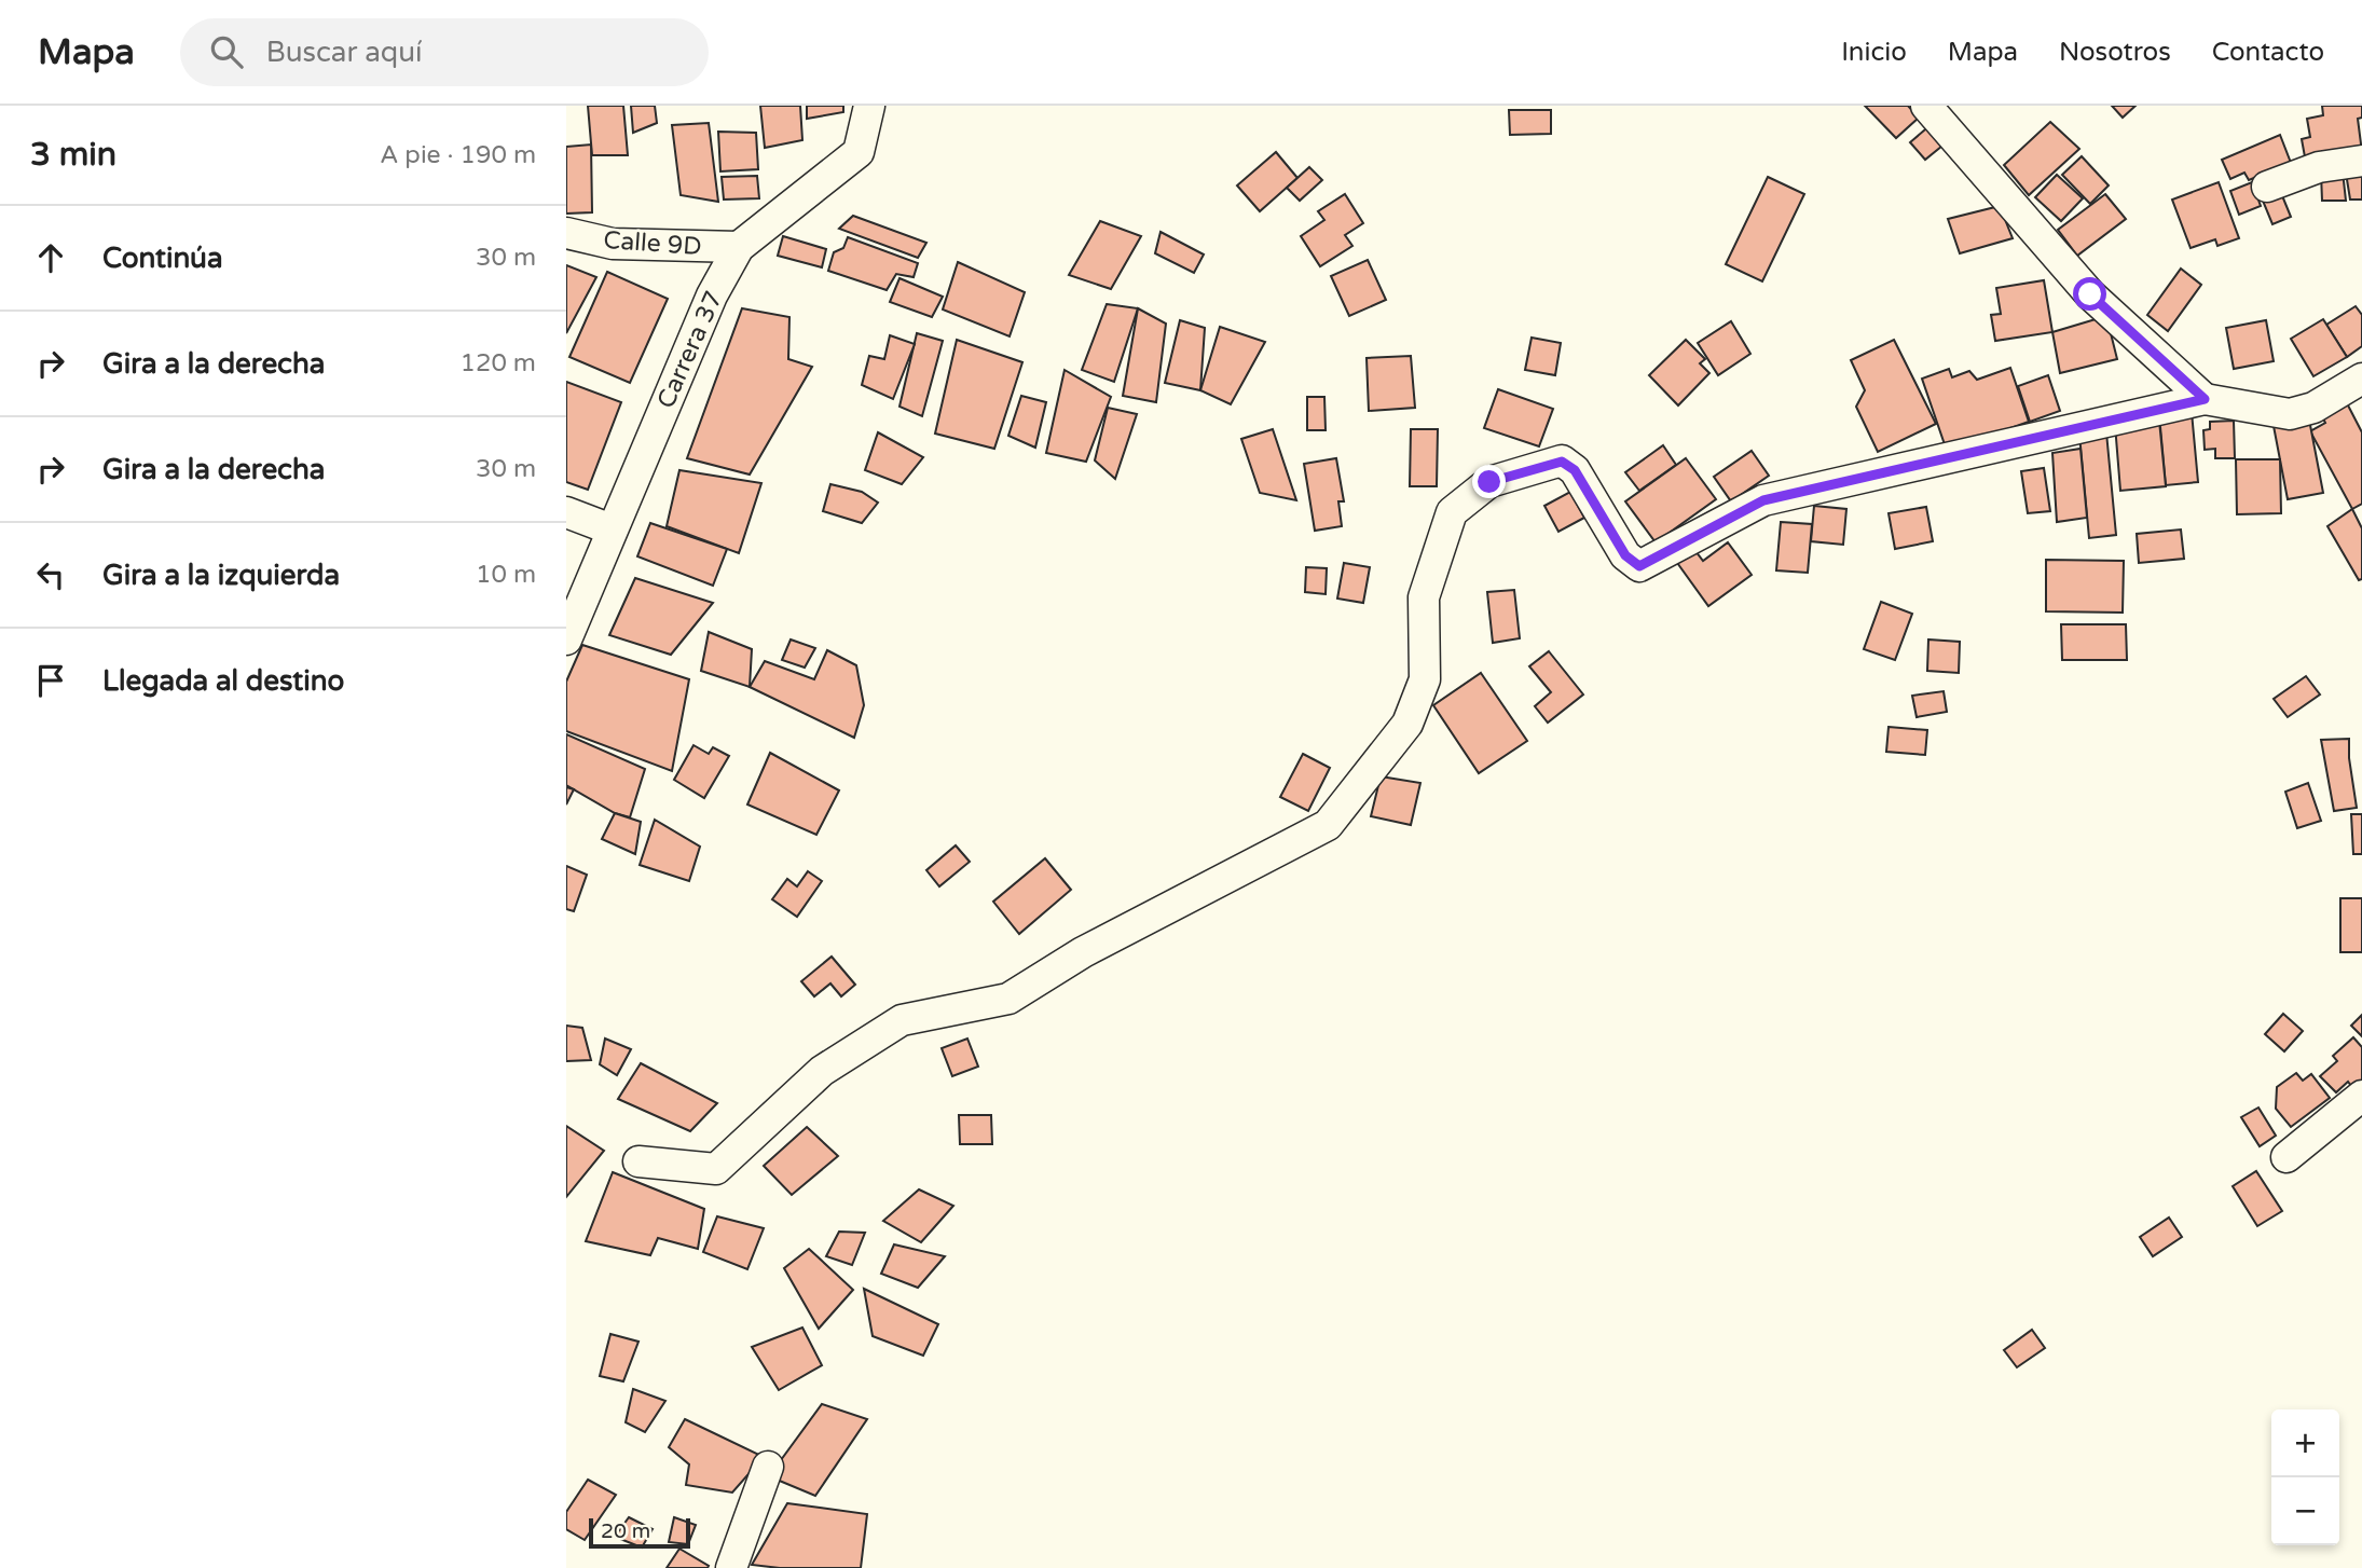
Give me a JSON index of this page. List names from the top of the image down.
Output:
{
  "streets": {
    "street": ["Calle 9D", "Carrera 37"]
  },
  "crossings": [
    ["Calle 9D", "Carrera 37"]
  ],
  "scale_bar": "20 m",
  "page": {
    "header": "Mapa",
    "search": "Buscar aquí",
    "nav": [
      "Inicio",
      "Mapa",
      "Nosotros",
      "Contacto"
    ],
    "heading": ["3 min", "A pie · 190 m"],
    "list": [
      ["Continúa", "30 m"],
      ["Gira a la derecha", "120 m"],
      ["Gira a la derecha", "30 m"],
      ["Gira a la izquierda", "10 m"],
      "Llegada al destino"
    ],
    "map_buttons": ["+", "−"],
    "scale": "20 m"
  }
}
